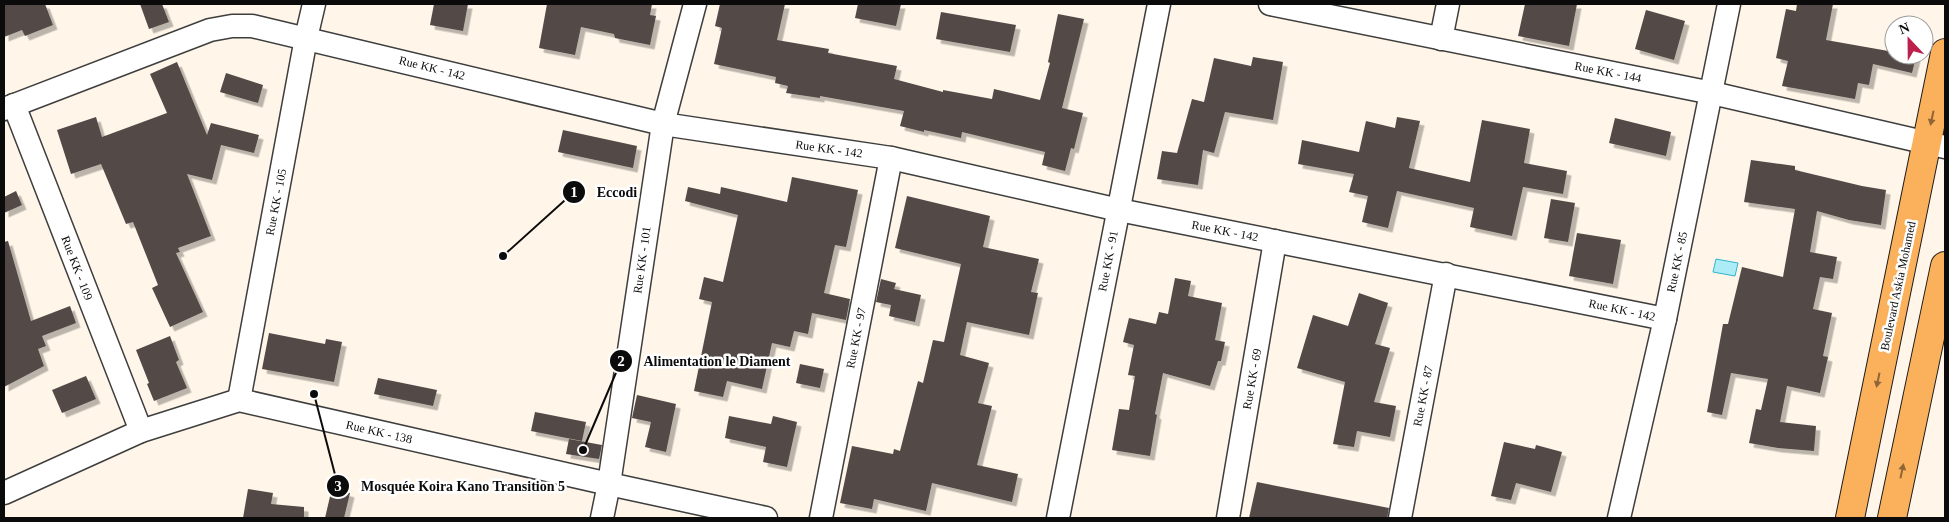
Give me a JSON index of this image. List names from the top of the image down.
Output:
{
  "streets": {
    "main road": ["Boulevard Askia Mohamed"],
    "street": [
      "Rue KK - 142",
      "Rue KK - 144",
      "Rue KK - 105",
      "Rue KK - 101",
      "Rue KK - 91",
      "Rue KK - 85",
      "Rue KK - 109",
      "Rue KK - 97",
      "Rue KK - 69",
      "Rue KK - 87",
      "Rue KK - 138"
    ]
  },
  "crossings": [
    ["Rue KK - 142", "Rue KK - 105"],
    ["Rue KK - 142", "Rue KK - 101"],
    ["Rue KK - 142", "Rue KK - 91"],
    ["Rue KK - 142", "Rue KK - 85"],
    ["Rue KK - 142", "Rue KK - 109"],
    ["Rue KK - 142", "Rue KK - 97"],
    ["Rue KK - 142", "Rue KK - 69"],
    ["Rue KK - 142", "Rue KK - 87"],
    ["Rue KK - 144", "Rue KK - 85"],
    ["Rue KK - 144", "Boulevard Askia Mohamed"],
    ["Rue KK - 105", "Rue KK - 138"],
    ["Rue KK - 101", "Rue KK - 138"]
  ],
  "places": ["Eccodi", "Mosquée Koira Kano Transition 5", "Alimentation le Diament"],
  "north": "top"
}
